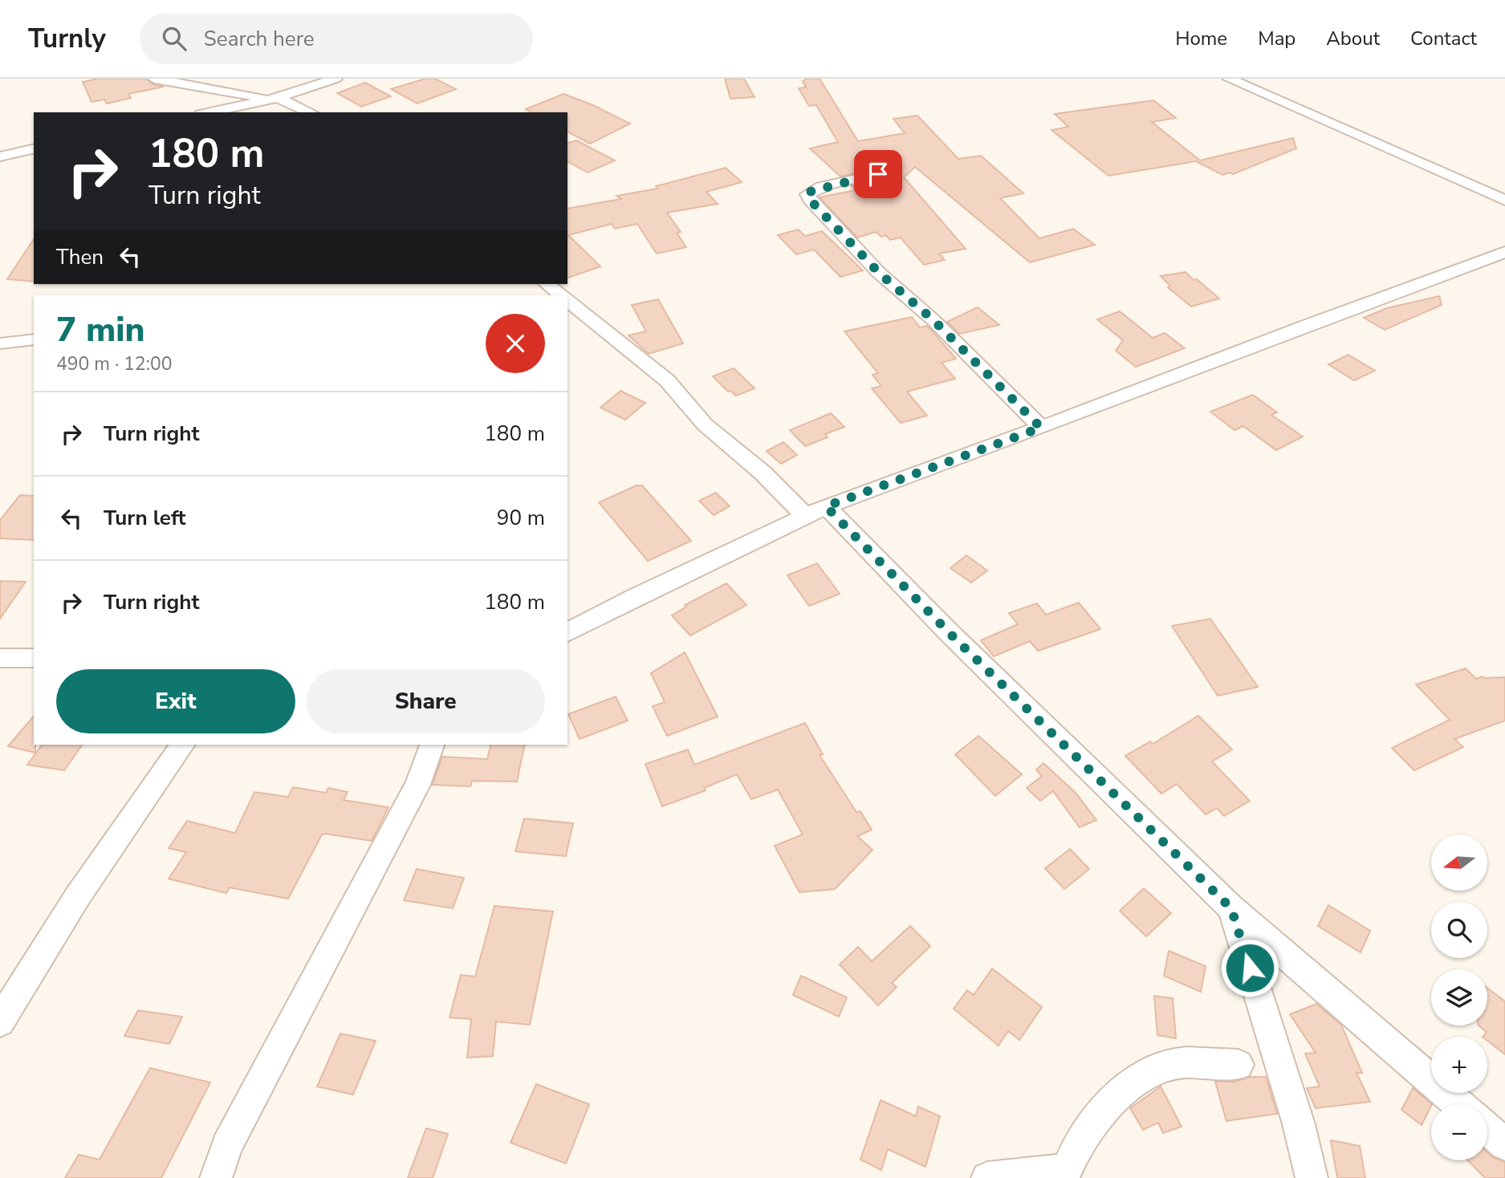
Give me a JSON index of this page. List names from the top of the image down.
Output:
{
  "north": "left",
  "page": {
    "header": "Turnly",
    "search": "Search here",
    "nav": [
      "Home",
      "Map",
      "About",
      "Contact"
    ],
    "turn": ["180 m", "Turn right"],
    "then": "Then",
    "heading": ["7 min", "490 m · 12:00"],
    "list": [
      {
        "name": "Turn right",
        "value": "180 m"
      },
      {
        "name": "Turn left",
        "value": "90 m"
      },
      {
        "name": "Turn right",
        "value": "180 m"
      }
    ],
    "buttons": ["Exit", "Share"],
    "map_buttons": ["+", "−"]
  }
}
